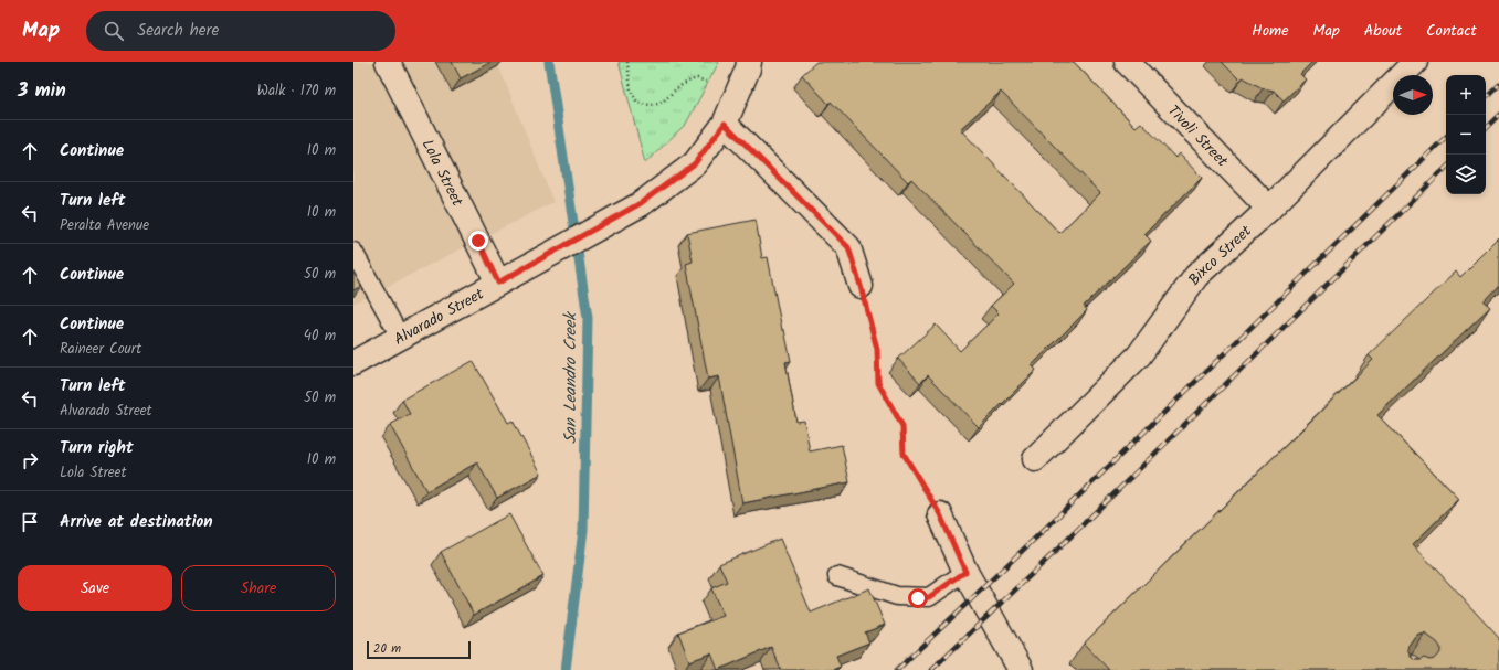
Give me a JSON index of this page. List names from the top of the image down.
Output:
{
  "streets": {
    "street": [
      "Tivoli Street",
      "Lola Street",
      "Bixco Street",
      "Alvarado Street"
    ]
  },
  "crossings": [
    ["Tivoli Street", "Bixco Street"],
    ["Lola Street", "Alvarado Street"]
  ],
  "water": ["San Leandro Creek"],
  "scale_bar": "20 m",
  "north": "right",
  "page": {
    "header": "Map",
    "search": "Search here",
    "nav": [
      "Home",
      "Map",
      "About",
      "Contact"
    ],
    "heading": ["3 min", "Walk · 170 m"],
    "map_buttons": ["+", "−"],
    "list": [
      ["Continue", "10 m"],
      ["Turn left", "Peralta Avenue", "10 m"],
      ["Continue", "50 m"],
      ["Continue", "Raineer Court", "40 m"],
      ["Turn left", "Alvarado Street", "50 m"],
      ["Turn right", "Lola Street", "10 m"],
      "Arrive at destination"
    ],
    "buttons": ["Save", "Share"],
    "scale": "20 m"
  }
}
